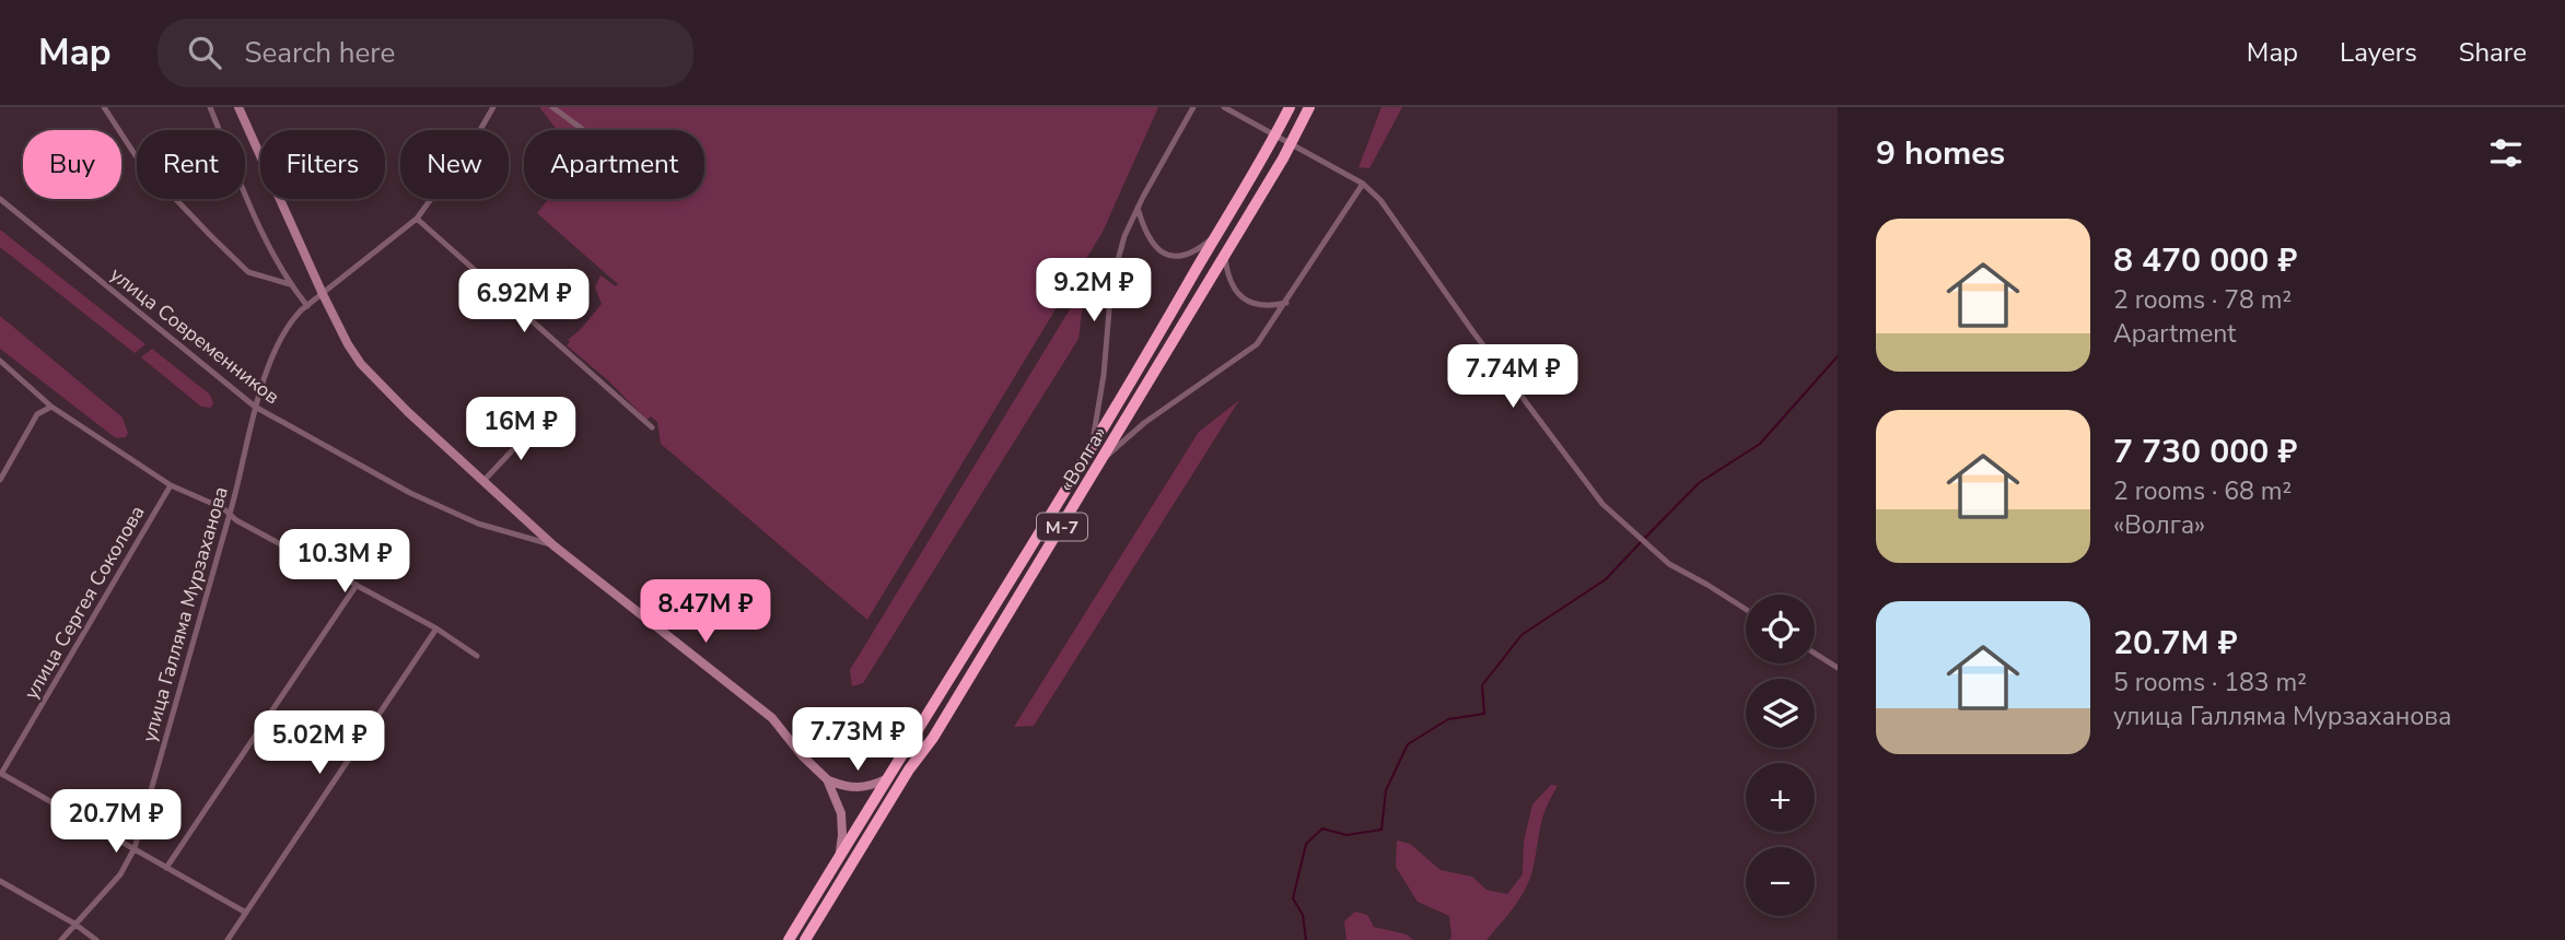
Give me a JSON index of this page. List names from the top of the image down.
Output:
{
  "streets": {
    "highway": ["«Волга»", "М-7"],
    "street": ["улица Современников", "улица Сергея Соколова", "улица Галляма Мурзаханова"]
  },
  "crossings": [
    ["улица Современников", "улица Галляма Мурзаханова"]
  ],
  "page": {
    "header": "Map",
    "search": "Search here",
    "nav": ["Map", "Layers", "Share"],
    "heading": "9 homes",
    "chip": [
      "Buy",
      "Rent",
      "Filters",
      "New",
      "Apartment"
    ],
    "list": [
      {
        "name": "8 470 000 ₽",
        "note": "2 rooms · 78 m² · Apartment"
      },
      {
        "name": "7 730 000 ₽",
        "note": "2 rooms · 68 m² · «Волга»"
      },
      {
        "name": "20.7M ₽",
        "note": "5 rooms · 183 m² · улица Галляма Мурзаханова"
      }
    ],
    "price": [
      "9.2M ₽",
      "6.92M ₽",
      "7.74M ₽",
      "16M ₽",
      "10.3M ₽",
      "8.47M ₽",
      "7.73M ₽",
      "5.02M ₽",
      "20.7M ₽"
    ],
    "map_buttons": ["+", "−"]
  }
}
